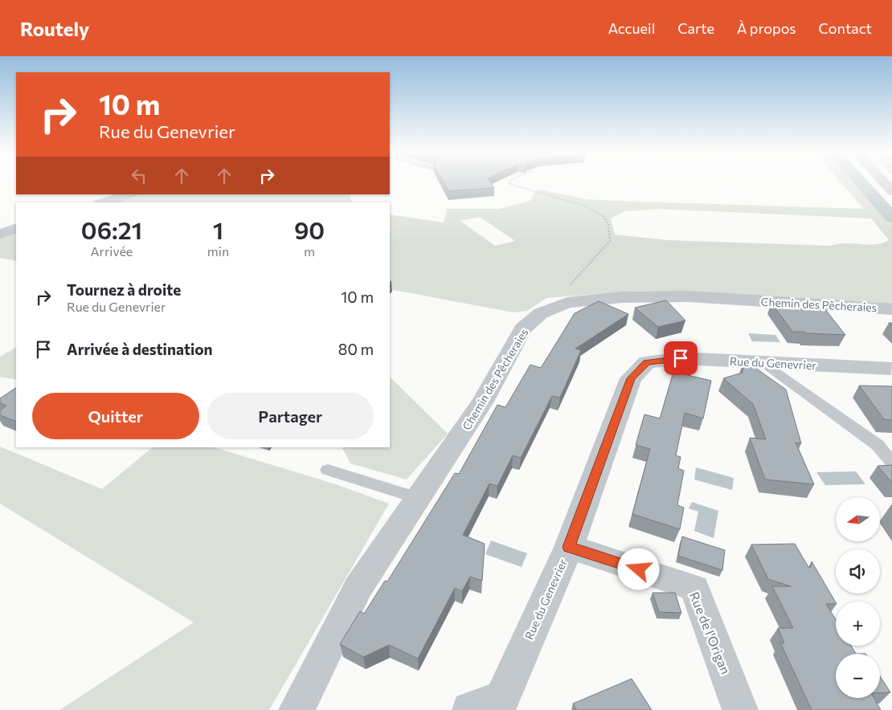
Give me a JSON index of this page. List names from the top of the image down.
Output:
{
  "streets": {
    "street": ["Chemin des Pêcheraies", "Rue du Genevrier", "Rue de l'Origan"]
  },
  "crossings": [
    ["Rue du Genevrier", "Rue de l'Origan"]
  ],
  "north": "left",
  "page": {
    "header": "Routely",
    "nav": [
      "Accueil",
      "Carte",
      "À propos",
      "Contact"
    ],
    "turn": ["10 m", "Rue du Genevrier"],
    "eta": [
      "06:21",
      "Arrivée",
      "1",
      "min",
      "90",
      "m"
    ],
    "list": [
      {
        "name": "Tournez à droite",
        "note": "Rue du Genevrier",
        "value": "10 m"
      },
      {
        "name": "Arrivée à destination",
        "value": "80 m"
      }
    ],
    "buttons": ["Quitter", "Partager"],
    "map_buttons": ["+", "−"]
  }
}
